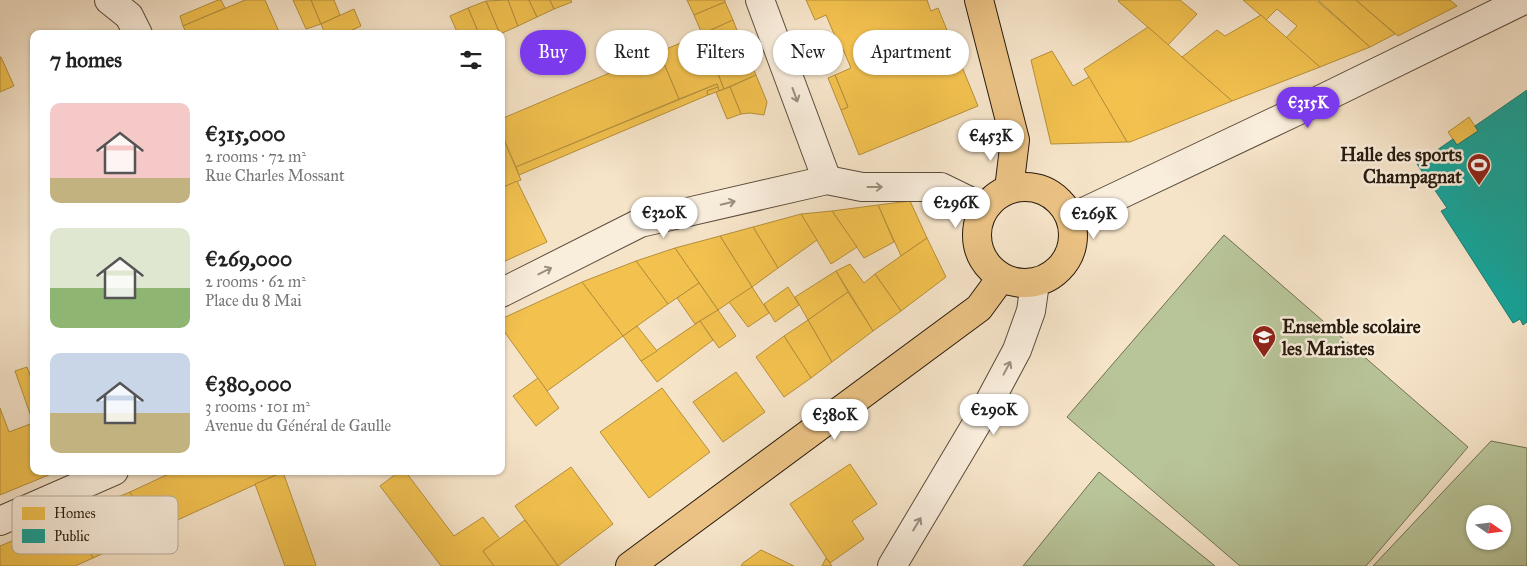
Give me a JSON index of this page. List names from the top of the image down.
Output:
{
  "places": {
    "sports": ["Halle des sports Champagnat"],
    "school or university": ["Ensemble scolaire les Maristes"]
  },
  "legend": ["Homes", "Public"],
  "north": "right",
  "page": {
    "chip": [
      "Buy",
      "Rent",
      "Filters",
      "New",
      "Apartment"
    ],
    "heading": "7 homes",
    "price": [
      "€315K",
      "€453K",
      "€296K",
      "€320K",
      "€269K",
      "€290K",
      "€380K"
    ],
    "list": [
      {
        "name": "€315,000",
        "note": "2 rooms · 72 m² · Rue Charles Mossant"
      },
      {
        "name": "€269,000",
        "note": "2 rooms · 62 m² · Place du 8 Mai"
      },
      {
        "name": "€380,000",
        "note": "3 rooms · 101 m² · Avenue du Général de Gaulle"
      }
    ]
  }
}
